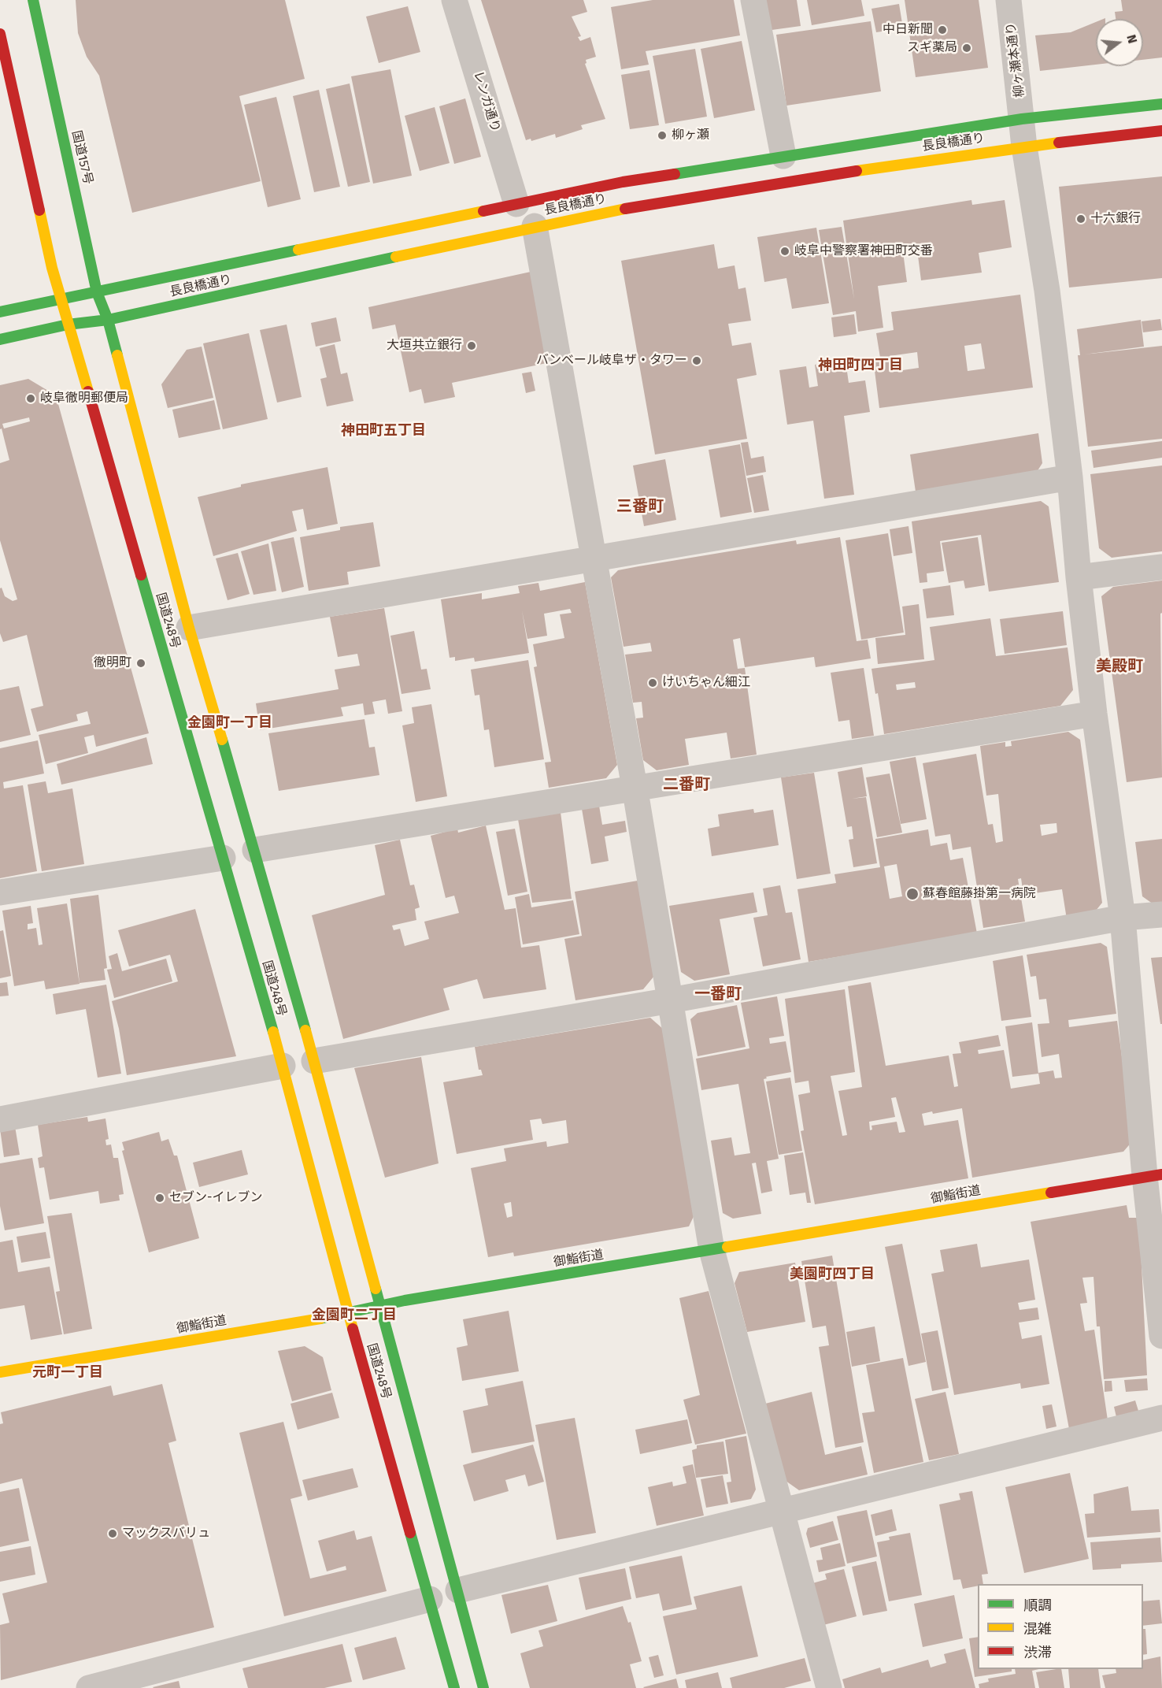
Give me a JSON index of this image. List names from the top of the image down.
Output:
{
  "streets": {
    "main road": [
      "長良橋通り",
      "国道157号",
      "国道248号",
      "御鮨街道"
    ],
    "street": ["柳ヶ瀬本通り", "レンガ通り"]
  },
  "crossings": [
    ["柳ヶ瀬本通り", "長良橋通り"],
    ["柳ヶ瀬本通り", "御鮨街道"],
    ["レンガ通り", "長良橋通り"],
    ["長良橋通り", "国道157号"],
    ["長良橋通り", "国道248号"],
    ["国道157号", "国道248号"],
    ["国道248号", "御鮨街道"]
  ],
  "districts": [
    "神田町四丁目",
    "神田町五丁目",
    "三番町",
    "美殿町",
    "金園町一丁目",
    "二番町",
    "一番町",
    "美園町四丁目",
    "金園町二丁目",
    "元町一丁目"
  ],
  "places": [
    "中日新聞",
    "スギ薬局",
    "柳ヶ瀬",
    "十六銀行",
    "岐阜中警察署神田町交番",
    "大垣共立銀行",
    "バンベール岐阜ザ・タワー",
    "岐阜徹明郵便局",
    "徹明町",
    "けいちゃん細江",
    "蘇春館藤掛第一病院",
    "セブン-イレブン",
    "マックスバリュ"
  ],
  "legend": ["順調", "混雑", "渋滞"],
  "north": "right"
}
